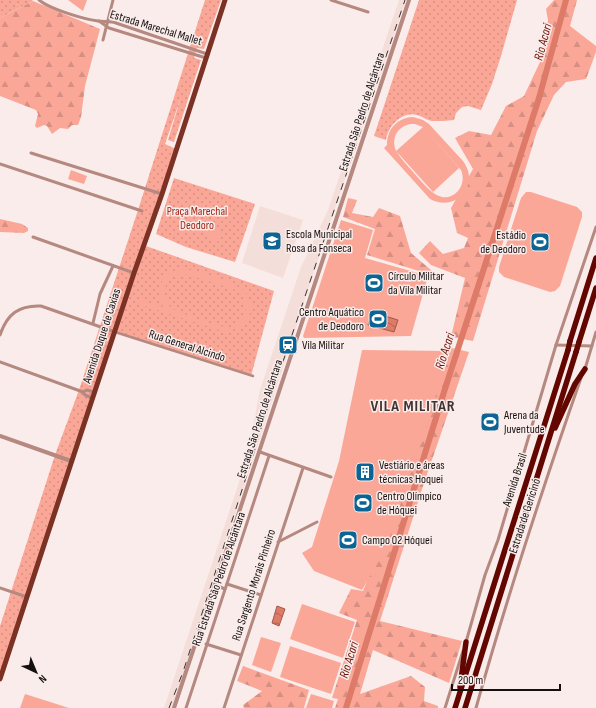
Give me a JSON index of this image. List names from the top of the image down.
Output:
{
  "streets": {
    "highway": ["Avenida Brasil"],
    "main road": ["Avenida Duque de Caxias"],
    "street": [
      "Estrada Marechal Mallet",
      "Estrada São Pedro de Alcântara",
      "Rua General Alcindo",
      "Estrada de Gericinó",
      "Rua Estrada São Pedro de Alcântara",
      "Rua Sargento Morais Pinheiro"
    ]
  },
  "crossings": [
    ["Estrada Marechal Mallet", "Avenida Duque de Caxias"],
    ["Avenida Duque de Caxias", "Rua General Alcindo"]
  ],
  "districts": ["VILA MILITAR"],
  "water": ["Rio Acari"],
  "parks": ["Praça Marechal Deodoro"],
  "places": {
    "school or university": ["Escola Municipal Rosa da Fonseca"],
    "sports": [
      "Estádio de Deodoro",
      "Círculo Militar da Vila Militar",
      "Centro Aquático de Deodoro",
      "Arena da Juventude",
      "Centro Olímpico de Hóquei",
      "Campo 02 Hóquei"
    ],
    "station": ["Vila Militar"],
    "building": ["Vestiário e áreas técnicas Hoquei"]
  },
  "scale_bar": "200 m",
  "north": "bottom right"
}
